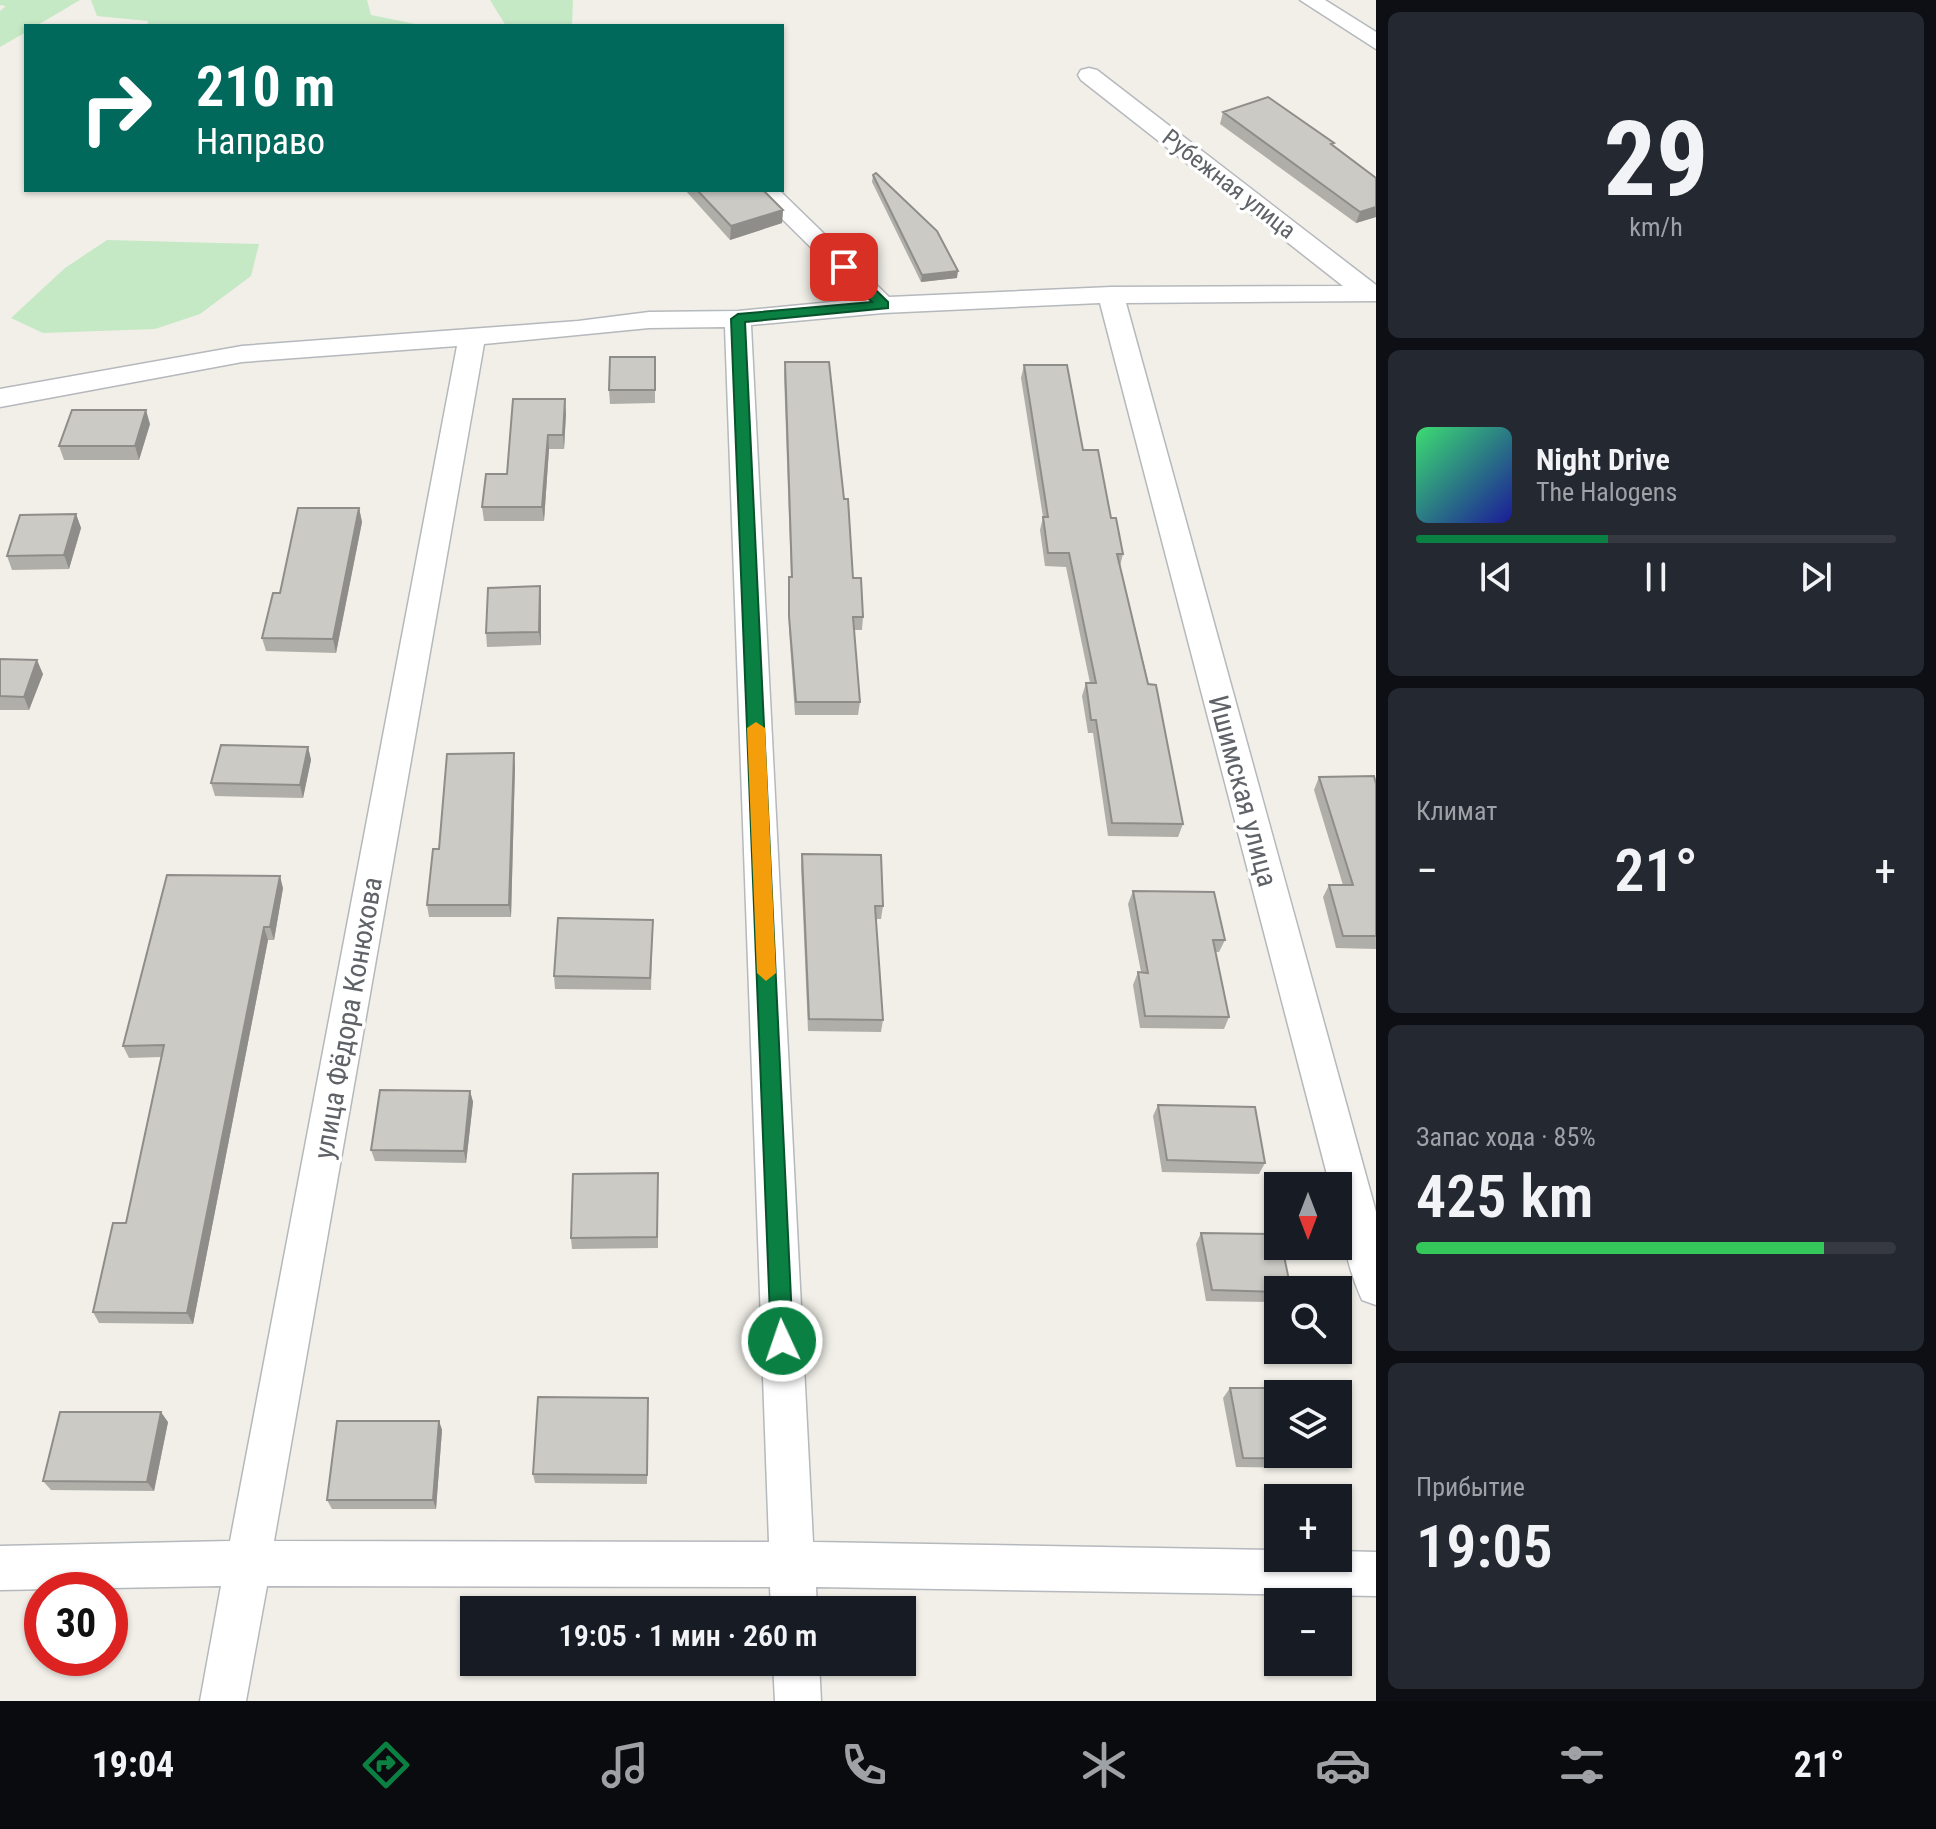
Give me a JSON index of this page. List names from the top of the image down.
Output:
{
  "streets": {
    "street": ["Рубежная улица", "Ишимская улица", "улица Фёдора Конюхова"]
  },
  "north": "bottom",
  "page": {
    "tile": [
      ["29", "km/h"],
      "Климат",
      ["Запас хода · 85%", "425 km"],
      ["Прибытие", "19:05"]
    ],
    "turn": ["210 m", "Направо"],
    "song": ["Night Drive", "The Halogens"],
    "heat": ["−", "21°", "+"],
    "map_buttons": ["+", "−"],
    "limit": "30",
    "trip": "19:05 · 1 мин · 260 m",
    "tabs": ["19:04", "21°"]
  }
}
